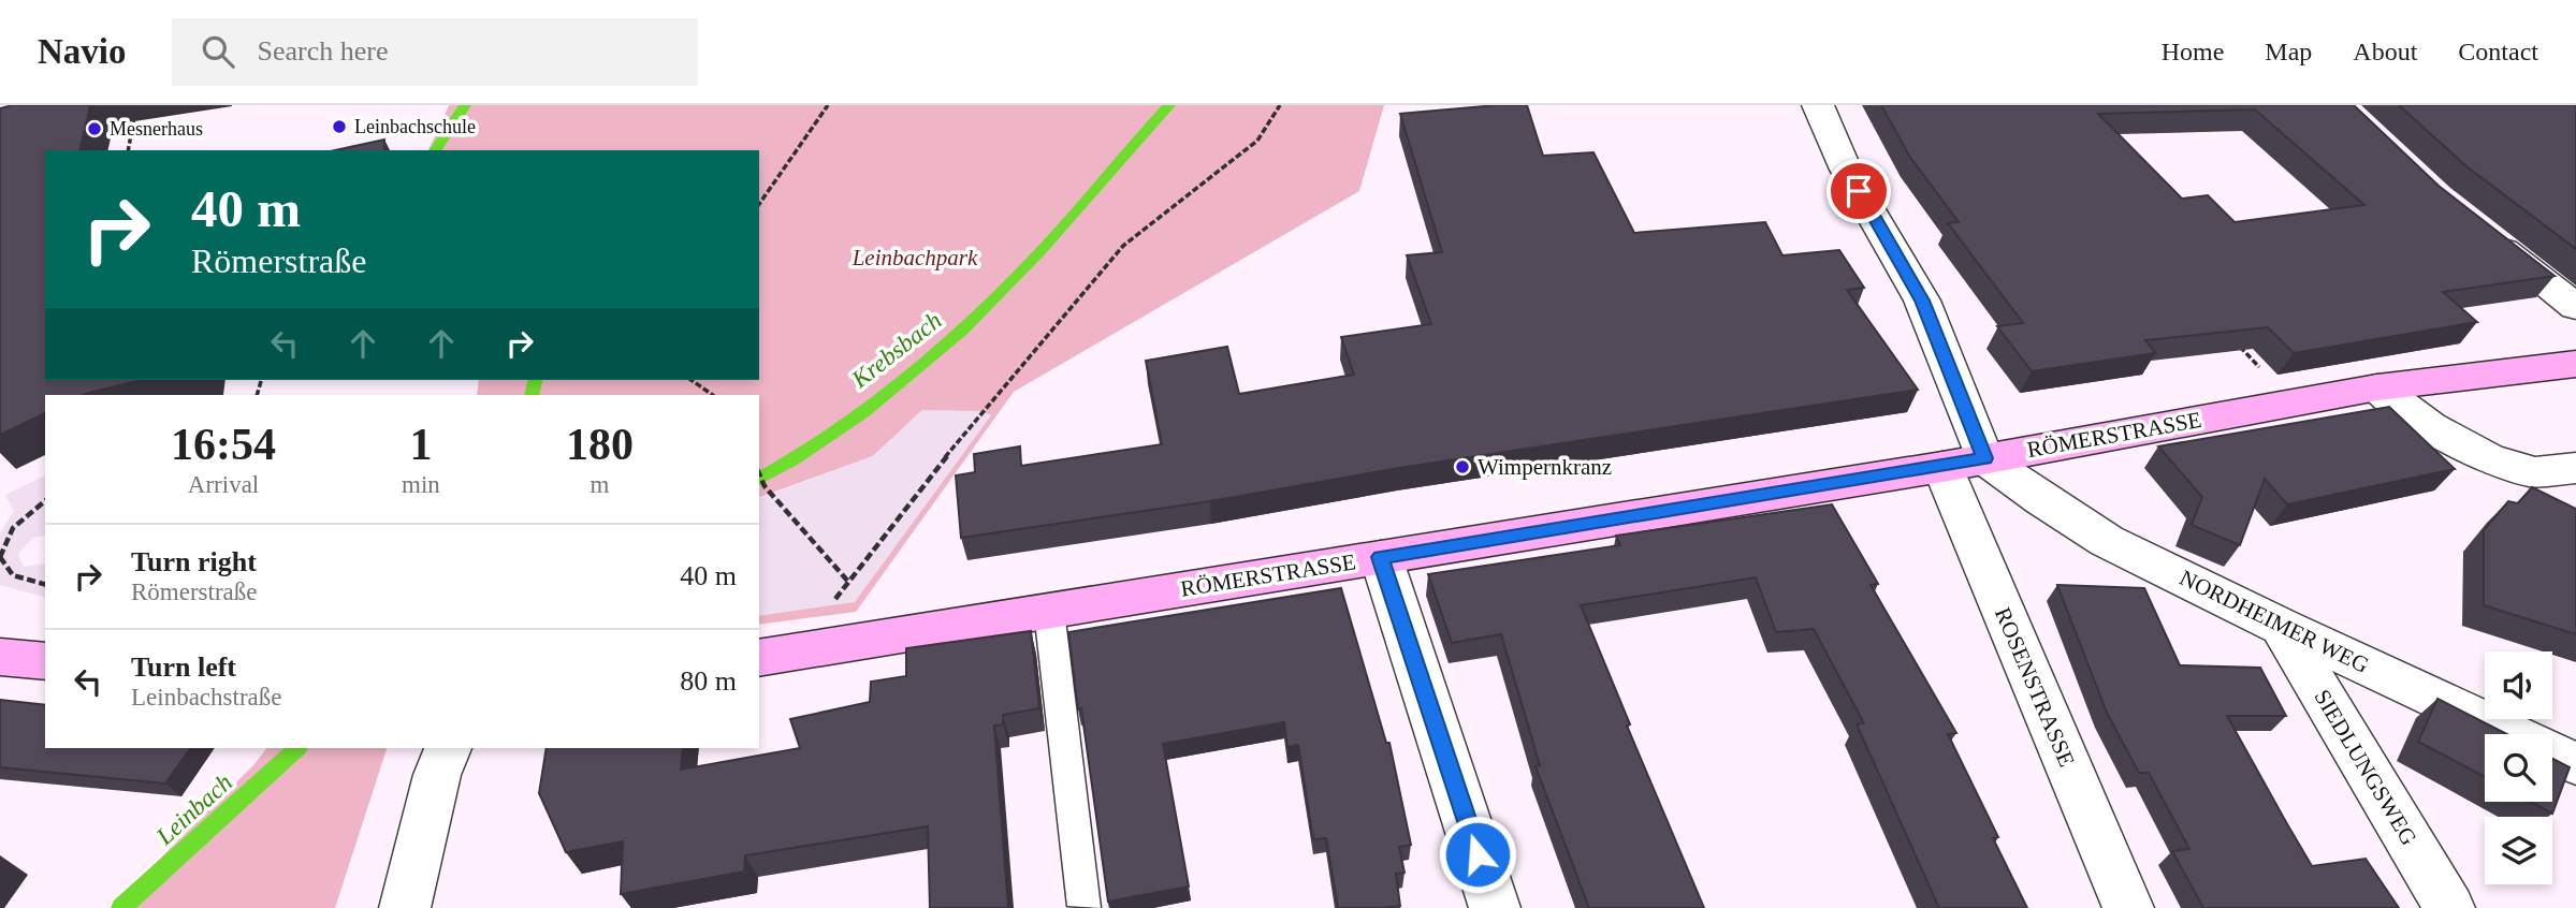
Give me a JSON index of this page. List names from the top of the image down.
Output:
{
  "streets": {
    "main road": ["RÖMERSTRASSE"],
    "street": ["NORDHEIMER WEG", "ROSENSTRASSE", "SIEDLUNGSWEG"]
  },
  "crossings": [
    ["RÖMERSTRASSE", "NORDHEIMER WEG"],
    ["RÖMERSTRASSE", "ROSENSTRASSE"],
    ["NORDHEIMER WEG", "ROSENSTRASSE"],
    ["NORDHEIMER WEG", "SIEDLUNGSWEG"]
  ],
  "water": ["Krebsbach", "Leinbach"],
  "parks": ["Leinbachpark"],
  "places": ["Leinbachschule", "Mesnerhaus", "Wimpernkranz"],
  "page": {
    "header": "Navio",
    "search": "Search here",
    "nav": [
      "Home",
      "Map",
      "About",
      "Contact"
    ],
    "turn": ["40 m", "Römerstraße"],
    "eta": [
      "16:54",
      "Arrival",
      "1",
      "min",
      "180",
      "m"
    ],
    "list": [
      {
        "name": "Turn right",
        "note": "Römerstraße",
        "value": "40 m"
      },
      {
        "name": "Turn left",
        "note": "Leinbachstraße",
        "value": "80 m"
      }
    ]
  }
}
